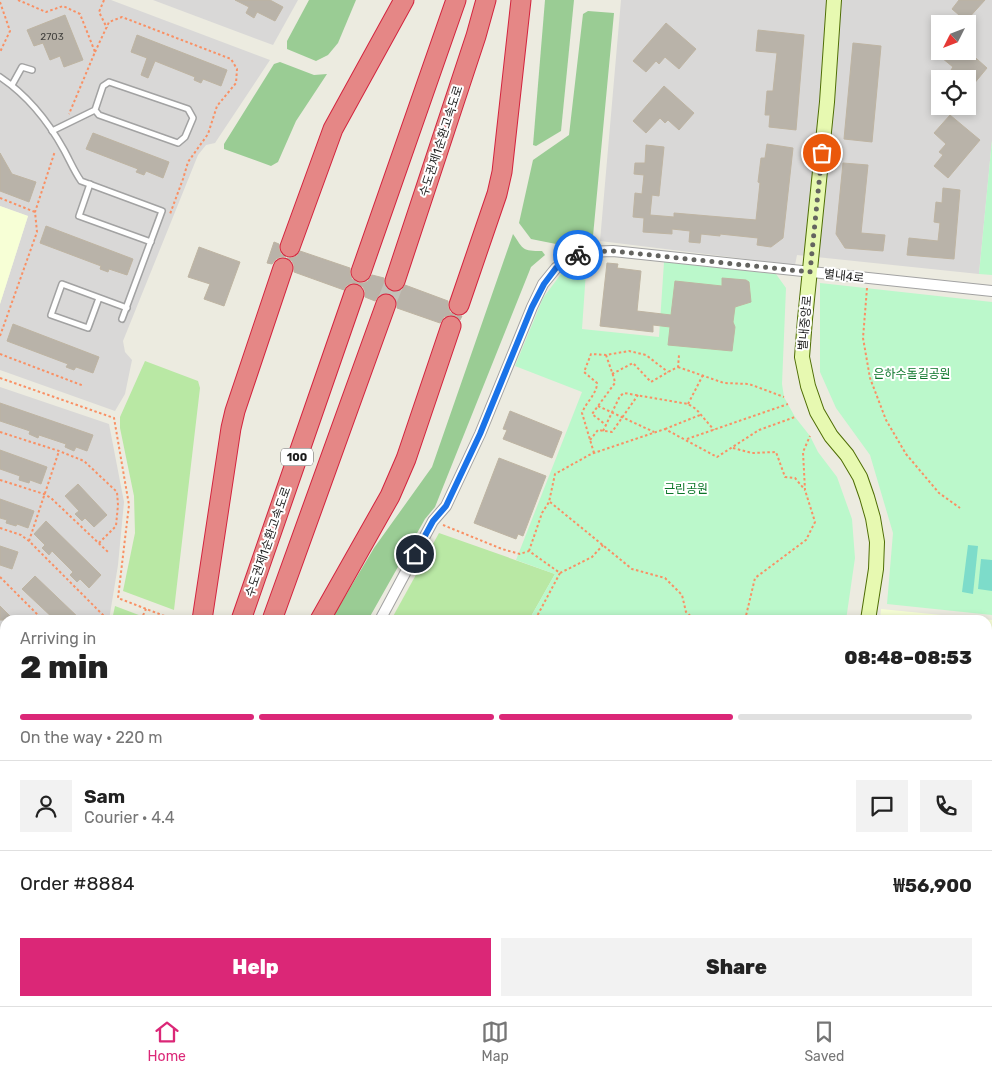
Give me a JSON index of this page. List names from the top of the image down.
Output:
{
  "streets": {
    "highway": ["수도권제1순환고속도로", "100"],
    "street": ["별내4로", "별내중앙로"]
  },
  "crossings": [
    ["별내4로", "별내중앙로"]
  ],
  "parks": ["은하수돌길공원", "근린공원"],
  "house_numbers": ["2703"],
  "north": "bottom left",
  "page": {
    "heading": ["2 min", "Arriving in", "08:48–08:53"],
    "panel": [
      "Sam",
      "Courier · 4.4",
      "Order #8884",
      "₩56,900"
    ],
    "bar": "On the way · 220 m",
    "buttons": ["Help", "Share"],
    "tabs": ["Home", "Map", "Saved"]
  }
}
